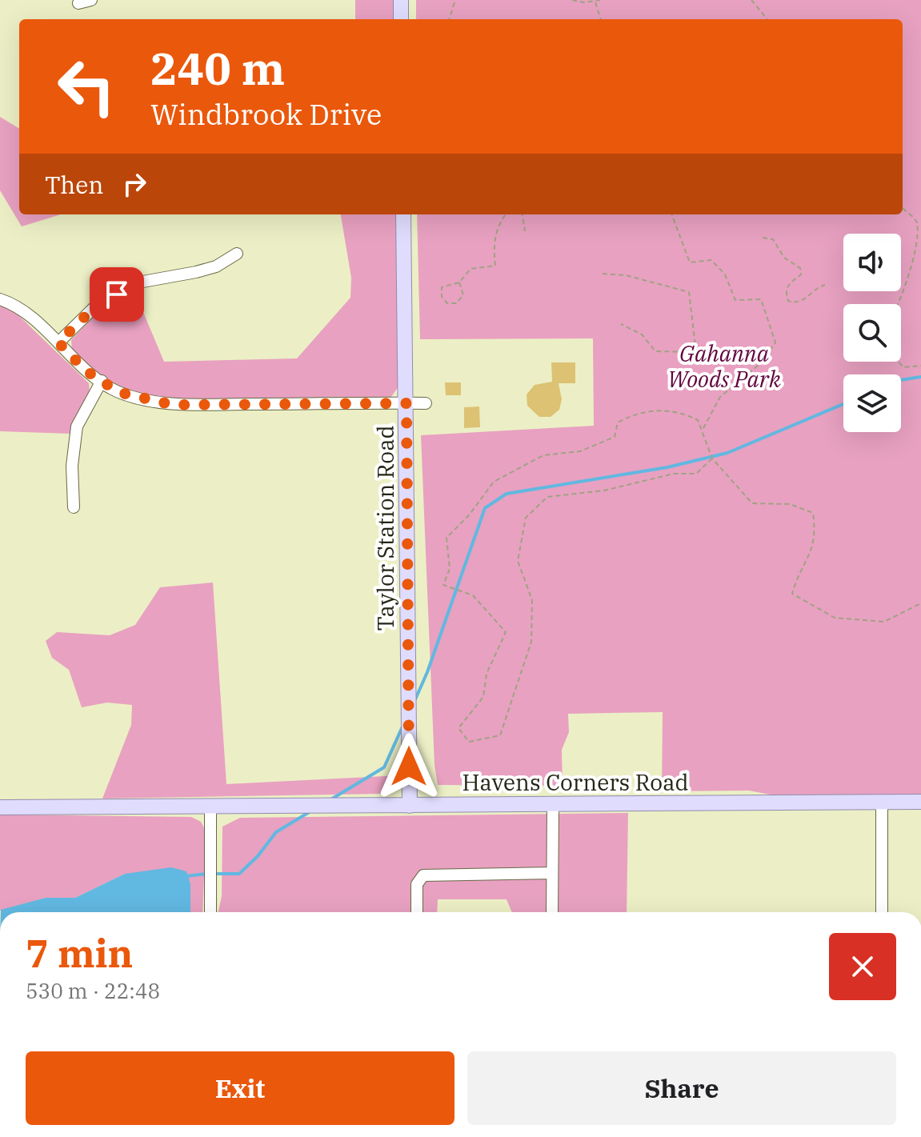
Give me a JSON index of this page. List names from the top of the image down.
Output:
{
  "streets": {
    "main road": ["Taylor Station Road", "Havens Corners Road"]
  },
  "crossings": [
    ["Taylor Station Road", "Havens Corners Road"]
  ],
  "parks": ["Gahanna Woods Park"],
  "page": {
    "turn": ["240 m", "Windbrook Drive"],
    "then": "Then",
    "heading": ["7 min", "530 m · 22:48"],
    "buttons": ["Exit", "Share"]
  }
}
